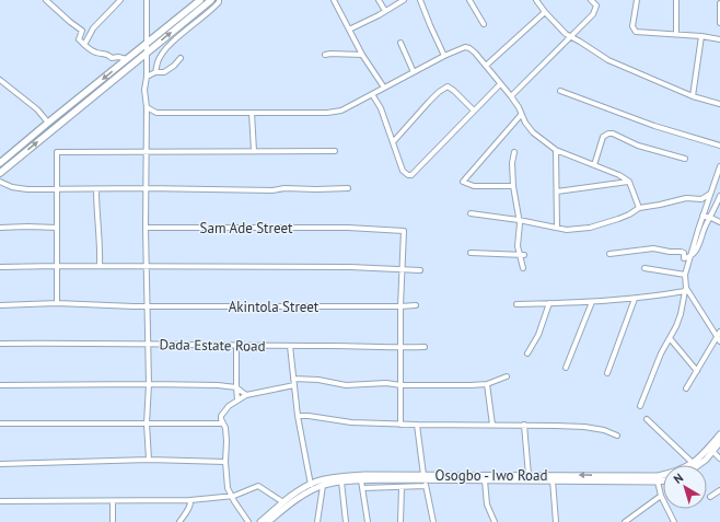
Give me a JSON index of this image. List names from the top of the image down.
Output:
{
  "streets": {
    "main road": ["Osogbo - Iwo Road"],
    "street": ["Sam Ade Street", "Akintola Street", "Dada Estate Road"]
  },
  "north": "top left"
}
